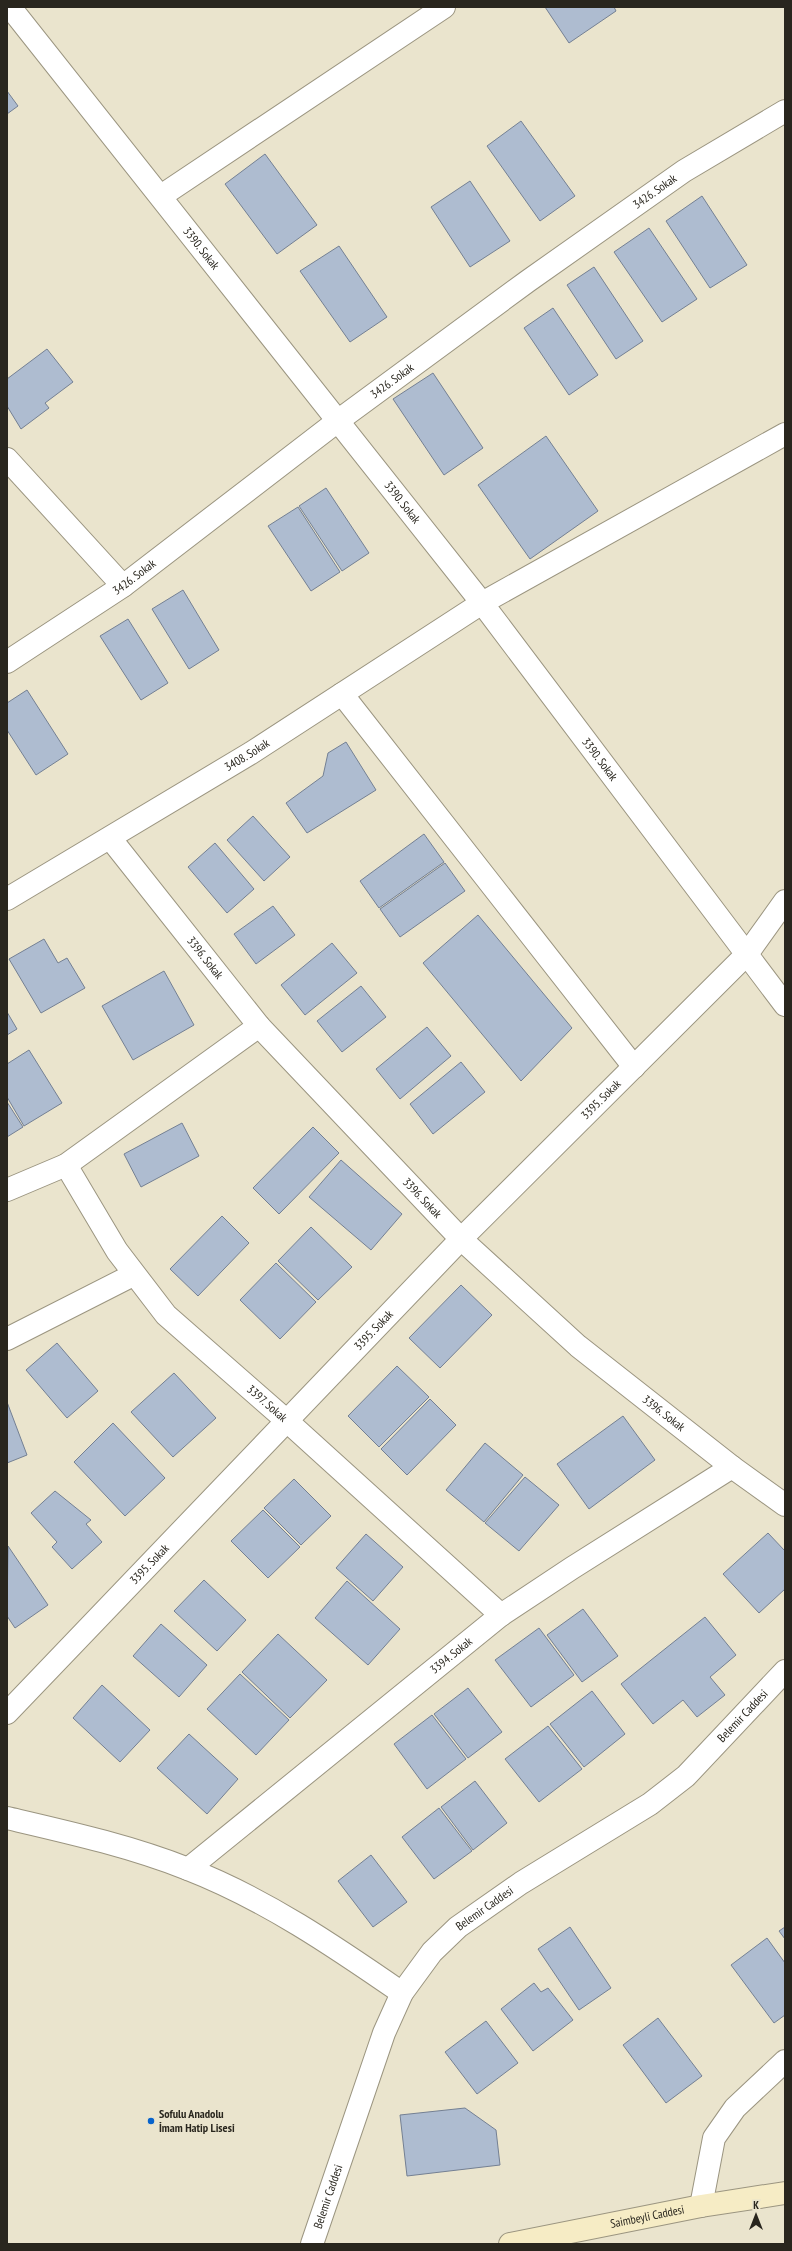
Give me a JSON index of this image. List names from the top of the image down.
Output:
{
  "streets": {
    "main road": ["Saimbeyli Caddesi"],
    "street": [
      "3426. Sokak",
      "3390. Sokak",
      "3408. Sokak",
      "3396. Sokak",
      "3395. Sokak",
      "3397. Sokak",
      "3394. Sokak",
      "Belemir Caddesi"
    ]
  },
  "crossings": [
    ["3426. Sokak", "3390. Sokak"],
    ["3390. Sokak", "3408. Sokak"],
    ["3390. Sokak", "3395. Sokak"],
    ["3408. Sokak", "3396. Sokak"],
    ["3396. Sokak", "3395. Sokak"],
    ["3396. Sokak", "3394. Sokak"],
    ["3395. Sokak", "3397. Sokak"],
    ["3397. Sokak", "3394. Sokak"]
  ],
  "places": ["Sofulu Anadolu İmam Hatip Lisesi"],
  "north": "top"
}
